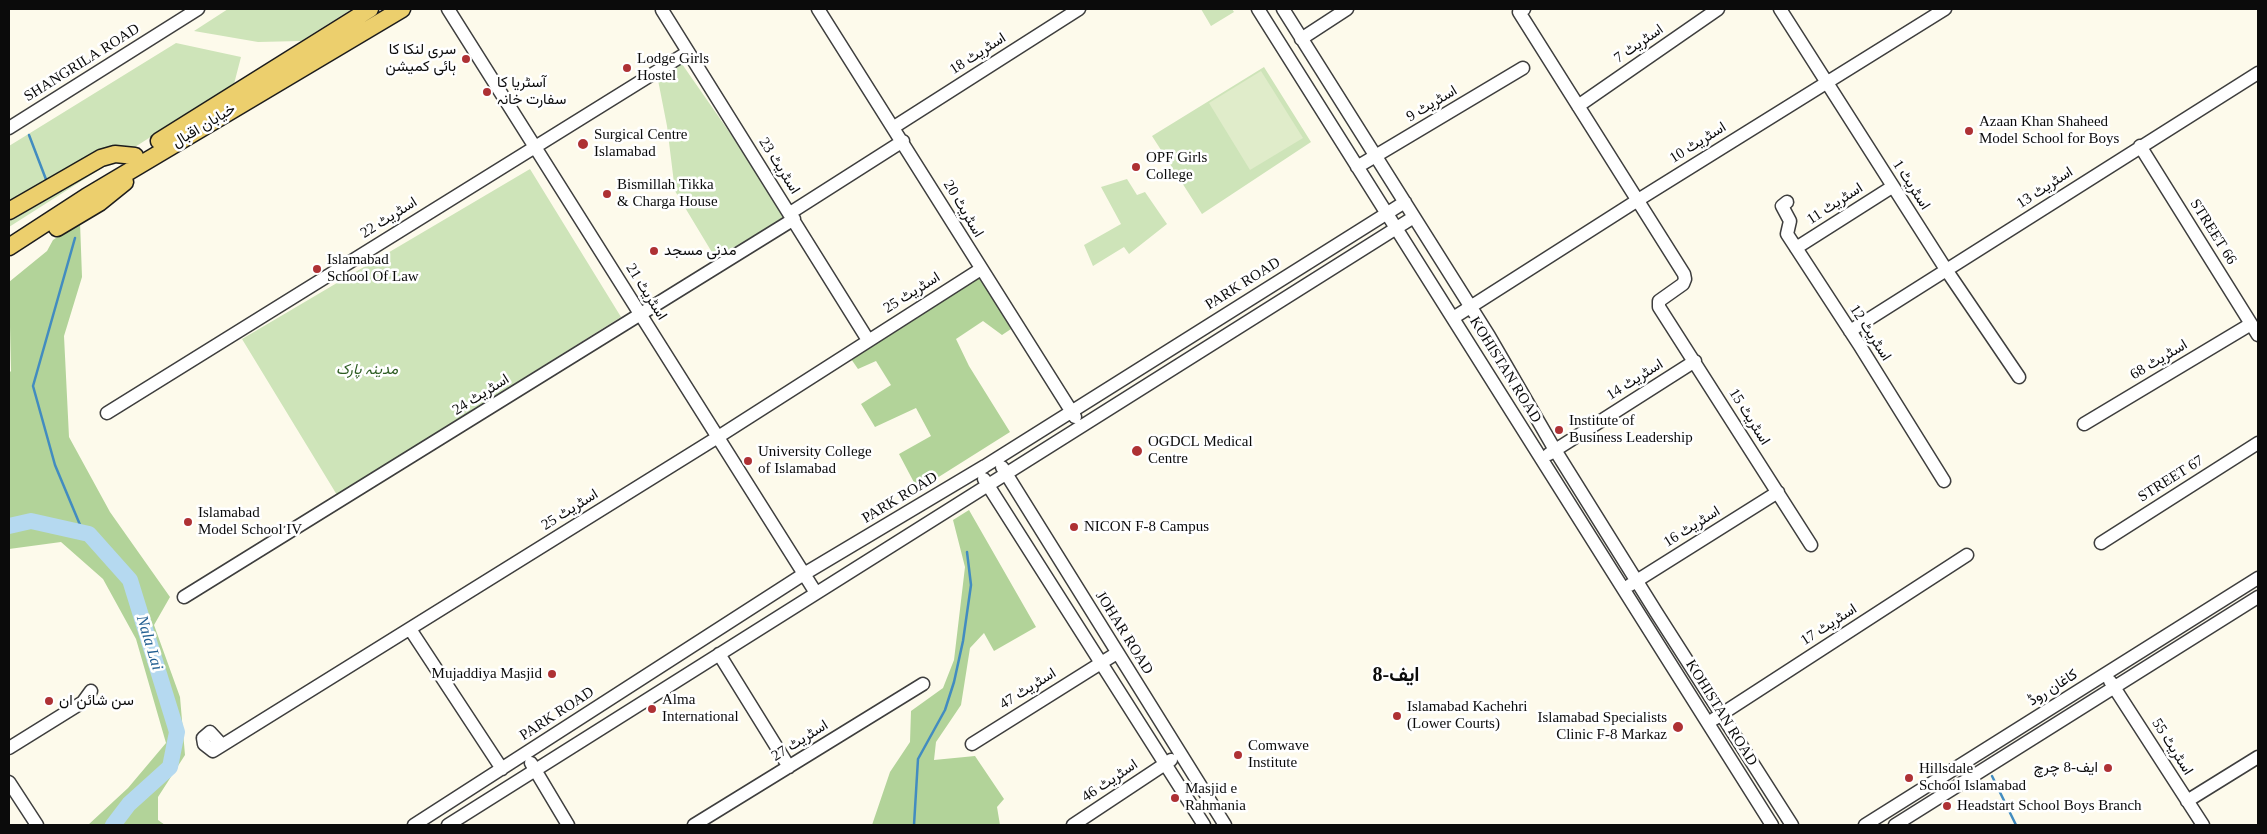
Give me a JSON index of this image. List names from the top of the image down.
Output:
{
  "streets": {
    "main road": ["خیابان اقبال"],
    "street": [
      "اسٹریٹ 7",
      "اسٹریٹ 18",
      "SHANGRILA ROAD",
      "اسٹریٹ 9",
      "اسٹریٹ 10",
      "اسٹریٹ 23",
      "اسٹریٹ 1",
      "اسٹریٹ 13",
      "اسٹریٹ 11",
      "اسٹریٹ 20",
      "اسٹریٹ 22",
      "STREET 66",
      "PARK ROAD",
      "اسٹریٹ 21",
      "اسٹریٹ 25",
      "اسٹریٹ 12",
      "اسٹریٹ 68",
      "KOHISTAN ROAD",
      "اسٹریٹ 14",
      "اسٹریٹ 24",
      "اسٹریٹ 15",
      "STREET 67",
      "اسٹریٹ 16",
      "اسٹریٹ 17",
      "JOHAR ROAD",
      "کاغان روڈ",
      "اسٹریٹ 47",
      "اسٹریٹ 27",
      "اسٹریٹ 55",
      "اسٹریٹ 46"
    ]
  },
  "crossings": [
    ["اسٹریٹ 18", "اسٹریٹ 20"],
    ["اسٹریٹ 9", "KOHISTAN ROAD"],
    ["اسٹریٹ 10", "اسٹریٹ 1"],
    ["اسٹریٹ 10", "KOHISTAN ROAD"],
    ["اسٹریٹ 10", "اسٹریٹ 15"],
    ["اسٹریٹ 23", "اسٹریٹ 22"],
    ["اسٹریٹ 23", "اسٹریٹ 25"],
    ["اسٹریٹ 23", "اسٹریٹ 24"],
    ["اسٹریٹ 1", "اسٹریٹ 13"],
    ["اسٹریٹ 1", "اسٹریٹ 11"],
    ["اسٹریٹ 13", "STREET 66"],
    ["اسٹریٹ 13", "اسٹریٹ 12"],
    ["اسٹریٹ 11", "اسٹریٹ 12"],
    ["اسٹریٹ 20", "PARK ROAD"],
    ["اسٹریٹ 20", "اسٹریٹ 25"],
    ["اسٹریٹ 20", "اسٹریٹ 24"],
    ["اسٹریٹ 22", "اسٹریٹ 21"],
    ["STREET 66", "اسٹریٹ 68"],
    ["PARK ROAD", "اسٹریٹ 21"],
    ["PARK ROAD", "KOHISTAN ROAD"],
    ["PARK ROAD", "JOHAR ROAD"],
    ["اسٹریٹ 21", "اسٹریٹ 25"],
    ["اسٹریٹ 21", "اسٹریٹ 24"],
    ["KOHISTAN ROAD", "اسٹریٹ 14"],
    ["KOHISTAN ROAD", "اسٹریٹ 16"],
    ["KOHISTAN ROAD", "اسٹریٹ 17"],
    ["اسٹریٹ 14", "اسٹریٹ 15"],
    ["اسٹریٹ 15", "اسٹریٹ 16"],
    ["JOHAR ROAD", "اسٹریٹ 47"],
    ["JOHAR ROAD", "اسٹریٹ 46"],
    ["کاغان روڈ", "اسٹریٹ 55"]
  ],
  "districts": ["ایف-8"],
  "water": ["Nala Lai"],
  "parks": ["مدینہ پارک"],
  "places": [
    "سری لنکا کا ہائی کمیشن",
    "Lodge Girls Hostel",
    "آسٹریا کا سفارت خانہ",
    "Azaan Khan Shaheed Model School for Boys",
    "Surgical Centre Islamabad",
    "OPF Girls College",
    "Bismillah Tikka & Charga House",
    "مدنی مسجد",
    "Islamabad School Of Law",
    "Institute of Business Leadership",
    "OGDCL Medical Centre",
    "University College of Islamabad",
    "Islamabad Model School IV",
    "NICON F-8 Campus",
    "Mujaddiya Masjid",
    "سن شائن ان",
    "Alma International",
    "Islamabad Kachehri (Lower Courts)",
    "Islamabad Specialists Clinic F-8 Markaz",
    "Comwave Institute",
    "ایف-8 چرچ",
    "Hillsdale School Islamabad",
    "Masjid e Rahmania",
    "Headstart School Boys Branch"
  ]
}
